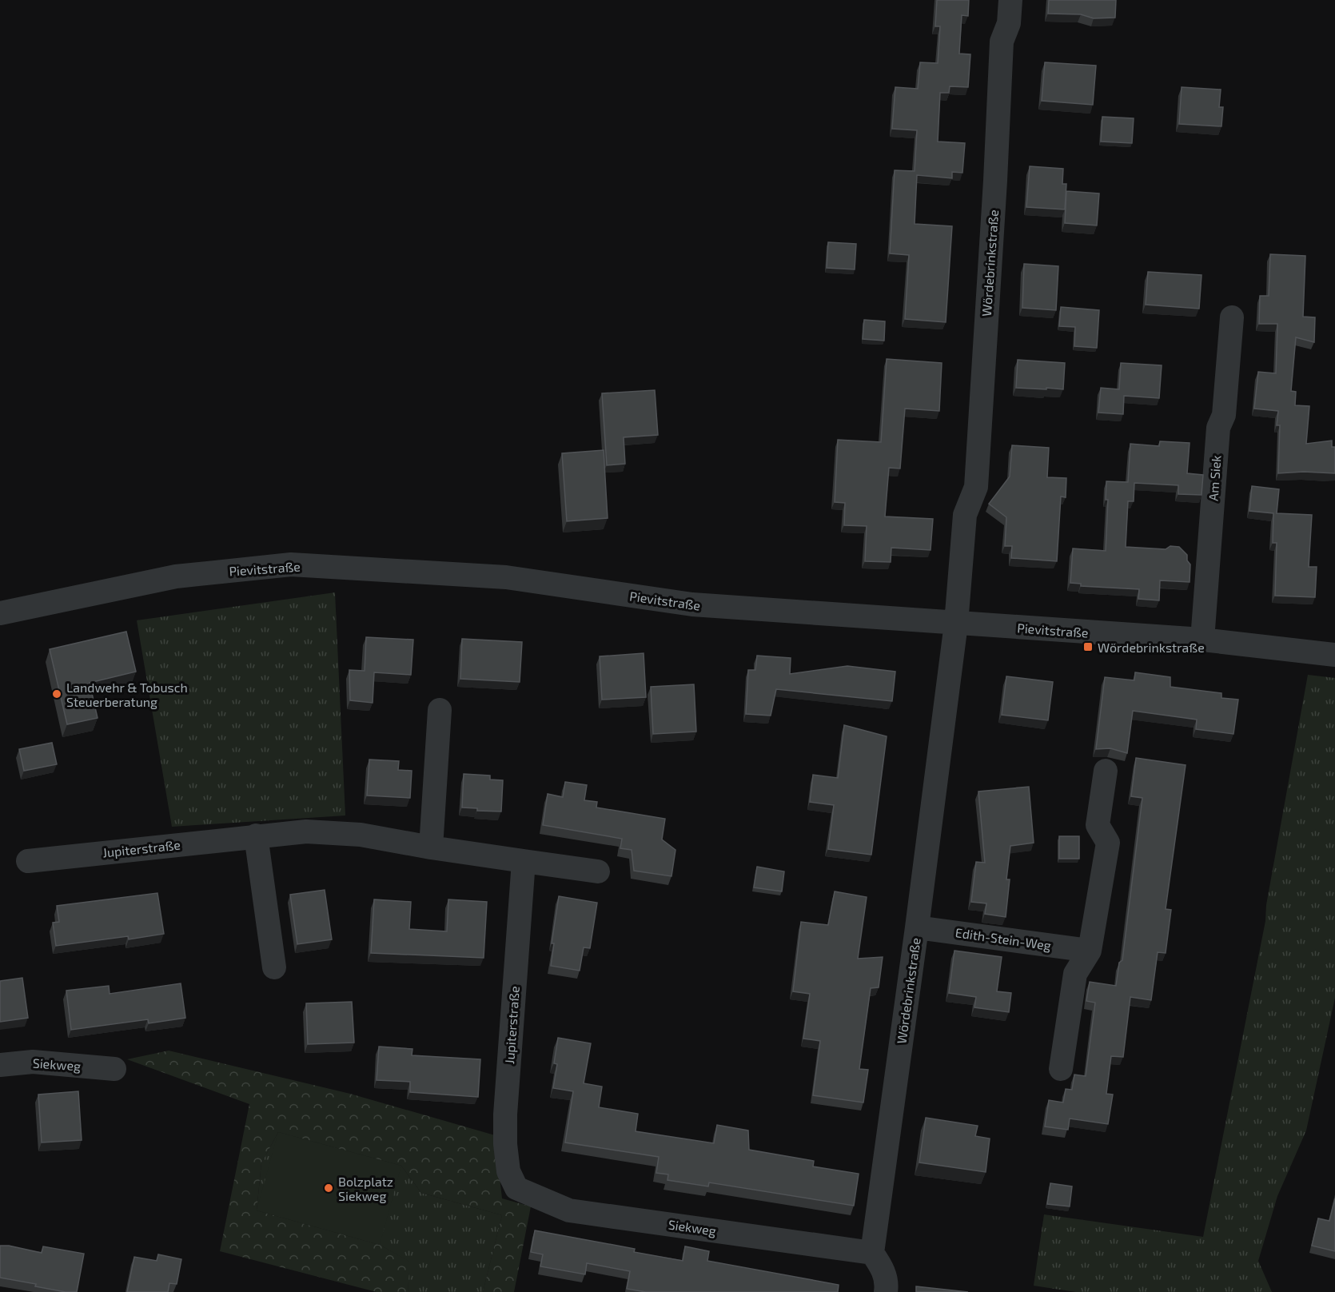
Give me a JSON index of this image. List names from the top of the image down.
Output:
{
  "streets": {
    "street": [
      "Wördebrinkstraße",
      "Am Siek",
      "Pievitstraße",
      "Jupiterstraße",
      "Edith-Stein-Weg",
      "Siekweg"
    ]
  },
  "crossings": [
    ["Wördebrinkstraße", "Pievitstraße"],
    ["Wördebrinkstraße", "Edith-Stein-Weg"],
    ["Wördebrinkstraße", "Siekweg"],
    ["Am Siek", "Pievitstraße"],
    ["Jupiterstraße", "Siekweg"]
  ],
  "places": {
    "transit": ["Wördebrinkstraße"],
    "other": ["Landwehr & Tobusch Steuerberatung", "Bolzplatz Siekweg"]
  }
}
